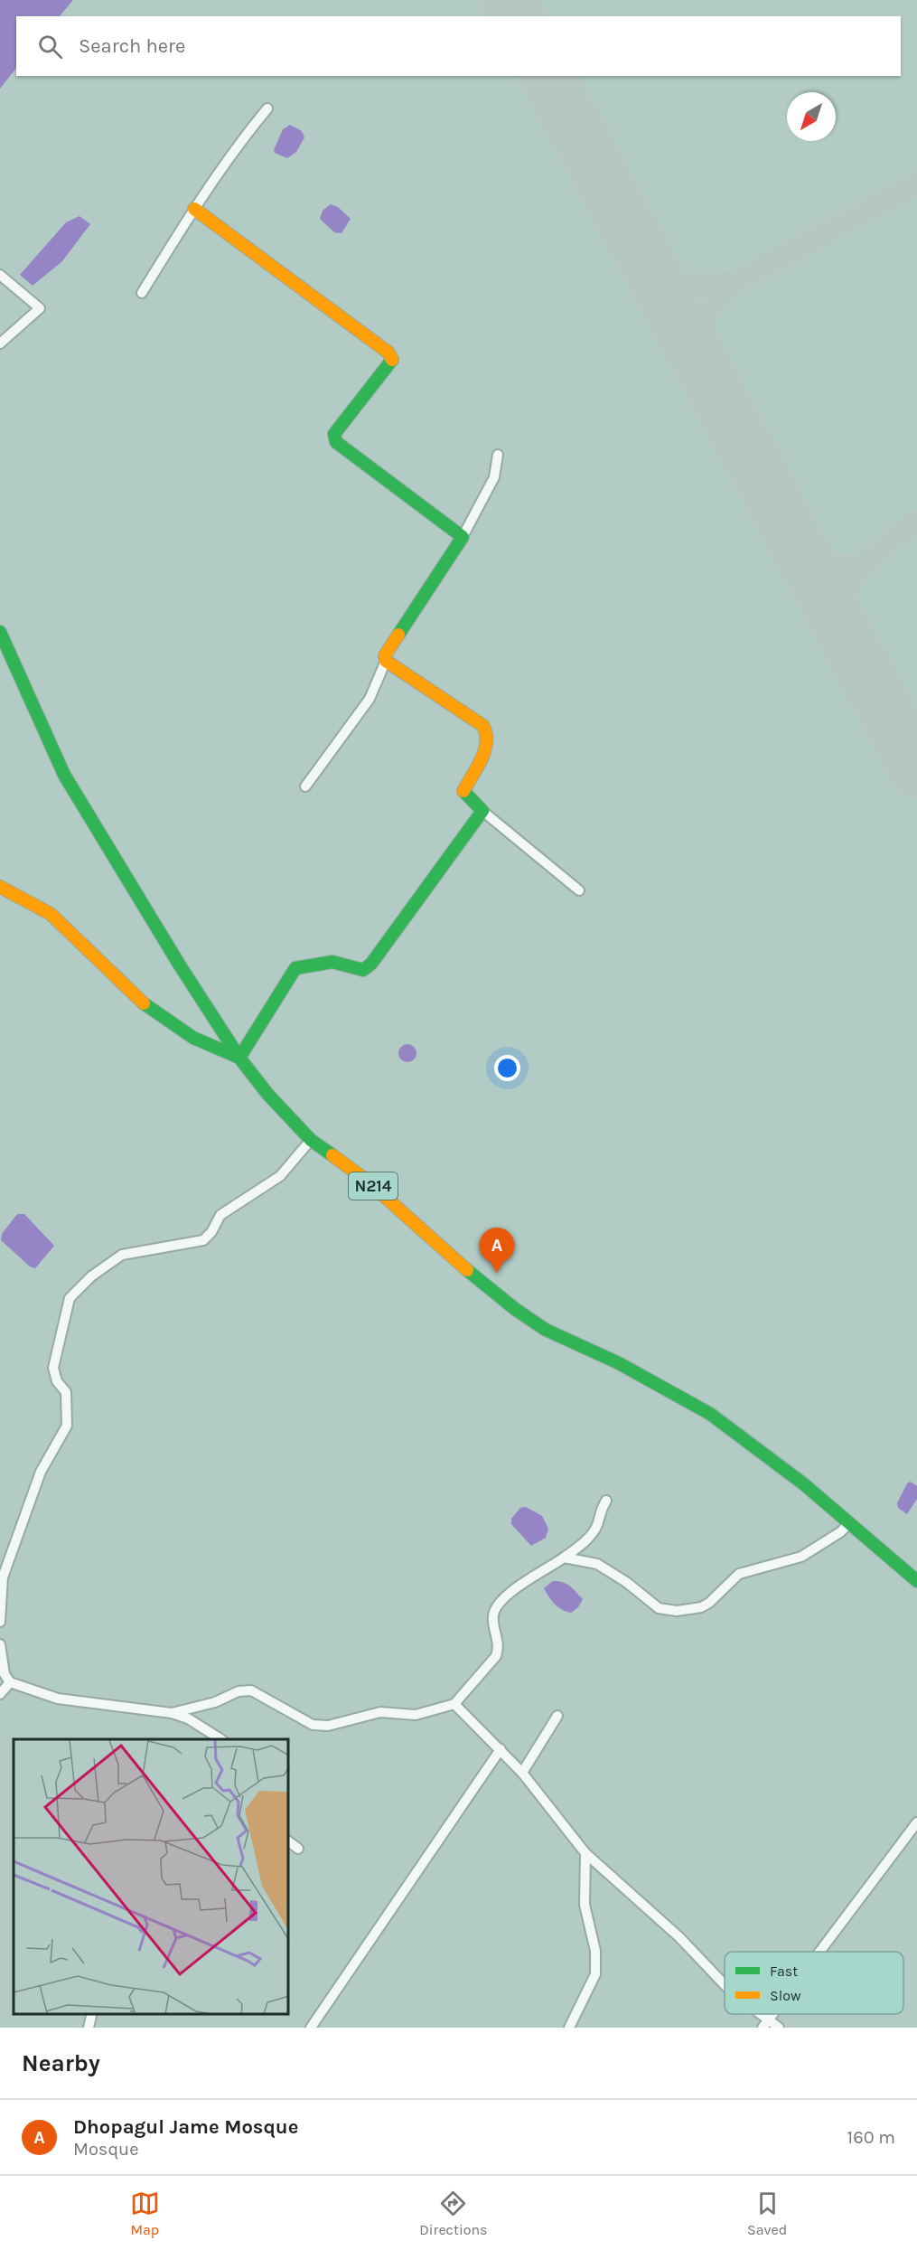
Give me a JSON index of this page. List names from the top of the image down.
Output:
{
  "streets": {
    "main road": ["N214"]
  },
  "legend": ["Fast", "Slow"],
  "north": "bottom left",
  "page": {
    "search": "Search here",
    "pins": "A",
    "heading": "Nearby",
    "list": [
      {
        "mark": "A",
        "name": "Dhopagul Jame Mosque",
        "note": "Mosque",
        "value": "160 m"
      }
    ],
    "nav": ["Map", "Directions", "Saved"]
  }
}
